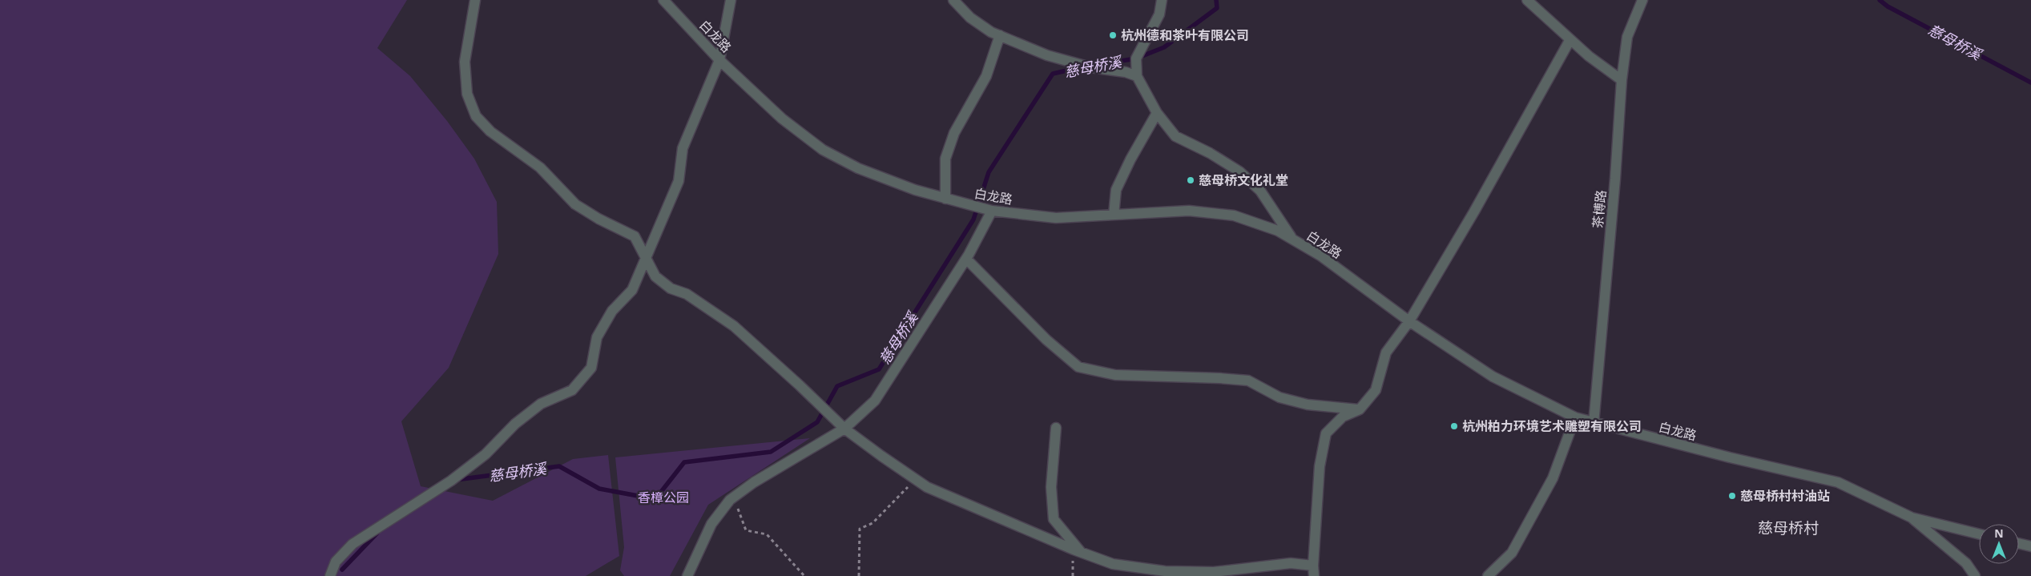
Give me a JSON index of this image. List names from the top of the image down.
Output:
{
  "streets": {
    "street": ["白龙路", "茶博路"]
  },
  "crossings": [
    ["白龙路", "茶博路"]
  ],
  "districts": ["慈母桥村"],
  "water": ["慈母桥溪"],
  "parks": ["香樟公园"],
  "places": [
    "杭州德和茶叶有限公司",
    "慈母桥文化礼堂",
    "杭州柏力环境艺术雕塑有限公司",
    "慈母桥村村油站"
  ],
  "north": "top"
}
